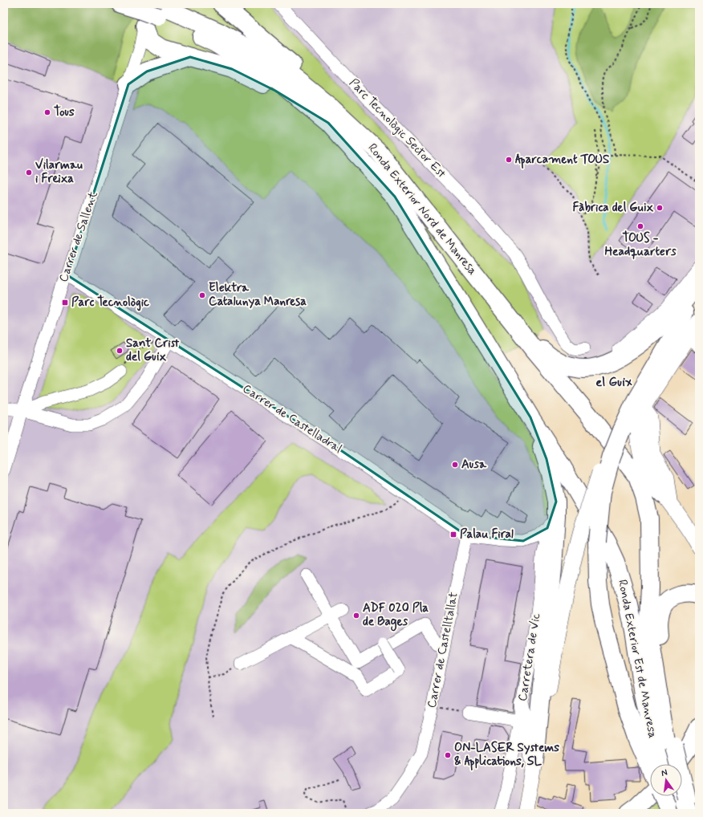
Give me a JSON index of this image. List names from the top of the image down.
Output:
{
  "streets": {
    "highway": ["Ronda Exterior Nord de Manresa", "Ronda Exterior Est de Manresa"],
    "street": [
      "Parc Tecnològic Sector Est",
      "Carrer de Sallent",
      "Carrer de Castelladral",
      "Carrer de Castelltallat",
      "Carretera de Vic"
    ]
  },
  "crossings": [
    ["Ronda Exterior Nord de Manresa", "Carrer de Sallent"],
    ["Ronda Exterior Nord de Manresa", "Ronda Exterior Est de Manresa"],
    ["Carrer de Sallent", "Carrer de Castelladral"],
    ["Carrer de Castelladral", "Carrer de Castelltallat"],
    ["Carrer de Castelladral", "Carretera de Vic"]
  ],
  "districts": ["el Guix"],
  "places": {
    "other": [
      "Tous",
      "Aparcament TOUS",
      "Vilarmau i Freixa",
      "Fàbrica del Guix",
      "TOUS - Headquarters",
      "Elektra Catalunya Manresa",
      "Sant Crist del Guix",
      "Ausa",
      "ADF 020 Pla de Bages",
      "ON-LASER Systems & Applications, SL"
    ],
    "transit": ["Parc Tecnològic", "Palau Firal"]
  },
  "north": "top"
}
